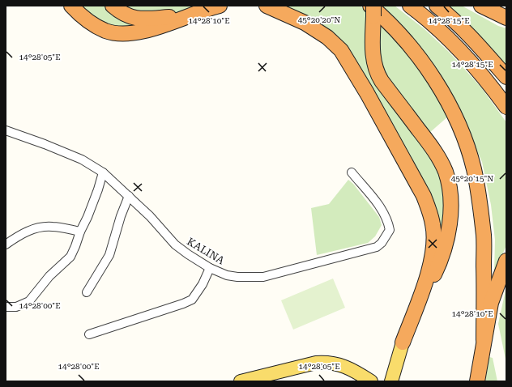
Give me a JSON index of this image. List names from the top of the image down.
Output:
{
  "streets": {
    "street": ["KALINA"]
  },
  "coordinates": [
    "45°20'20\"N",
    "14°28'15\"E",
    "14°28'10\"E",
    "14°28'05\"E",
    "45°20'15\"N",
    "14°28'00\"E"
  ]
}
